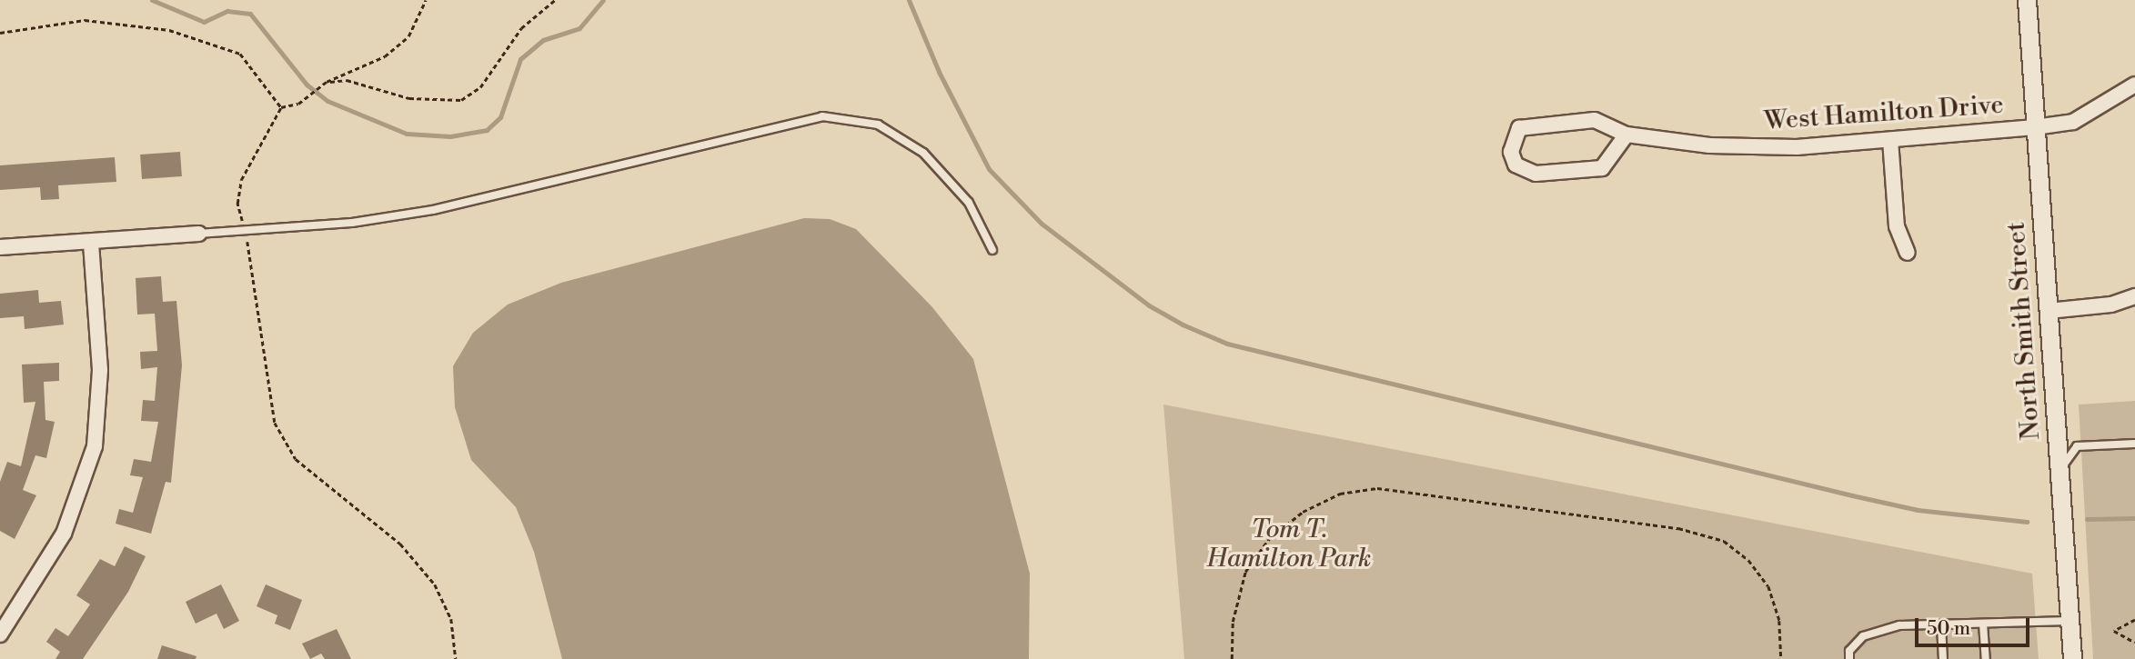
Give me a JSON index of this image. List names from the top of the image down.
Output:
{
  "streets": {
    "street": ["West Hamilton Drive", "North Smith Street"]
  },
  "crossings": [
    ["West Hamilton Drive", "North Smith Street"]
  ],
  "parks": ["Tom T. Hamilton Park"],
  "scale_bar": "50 m"
}
